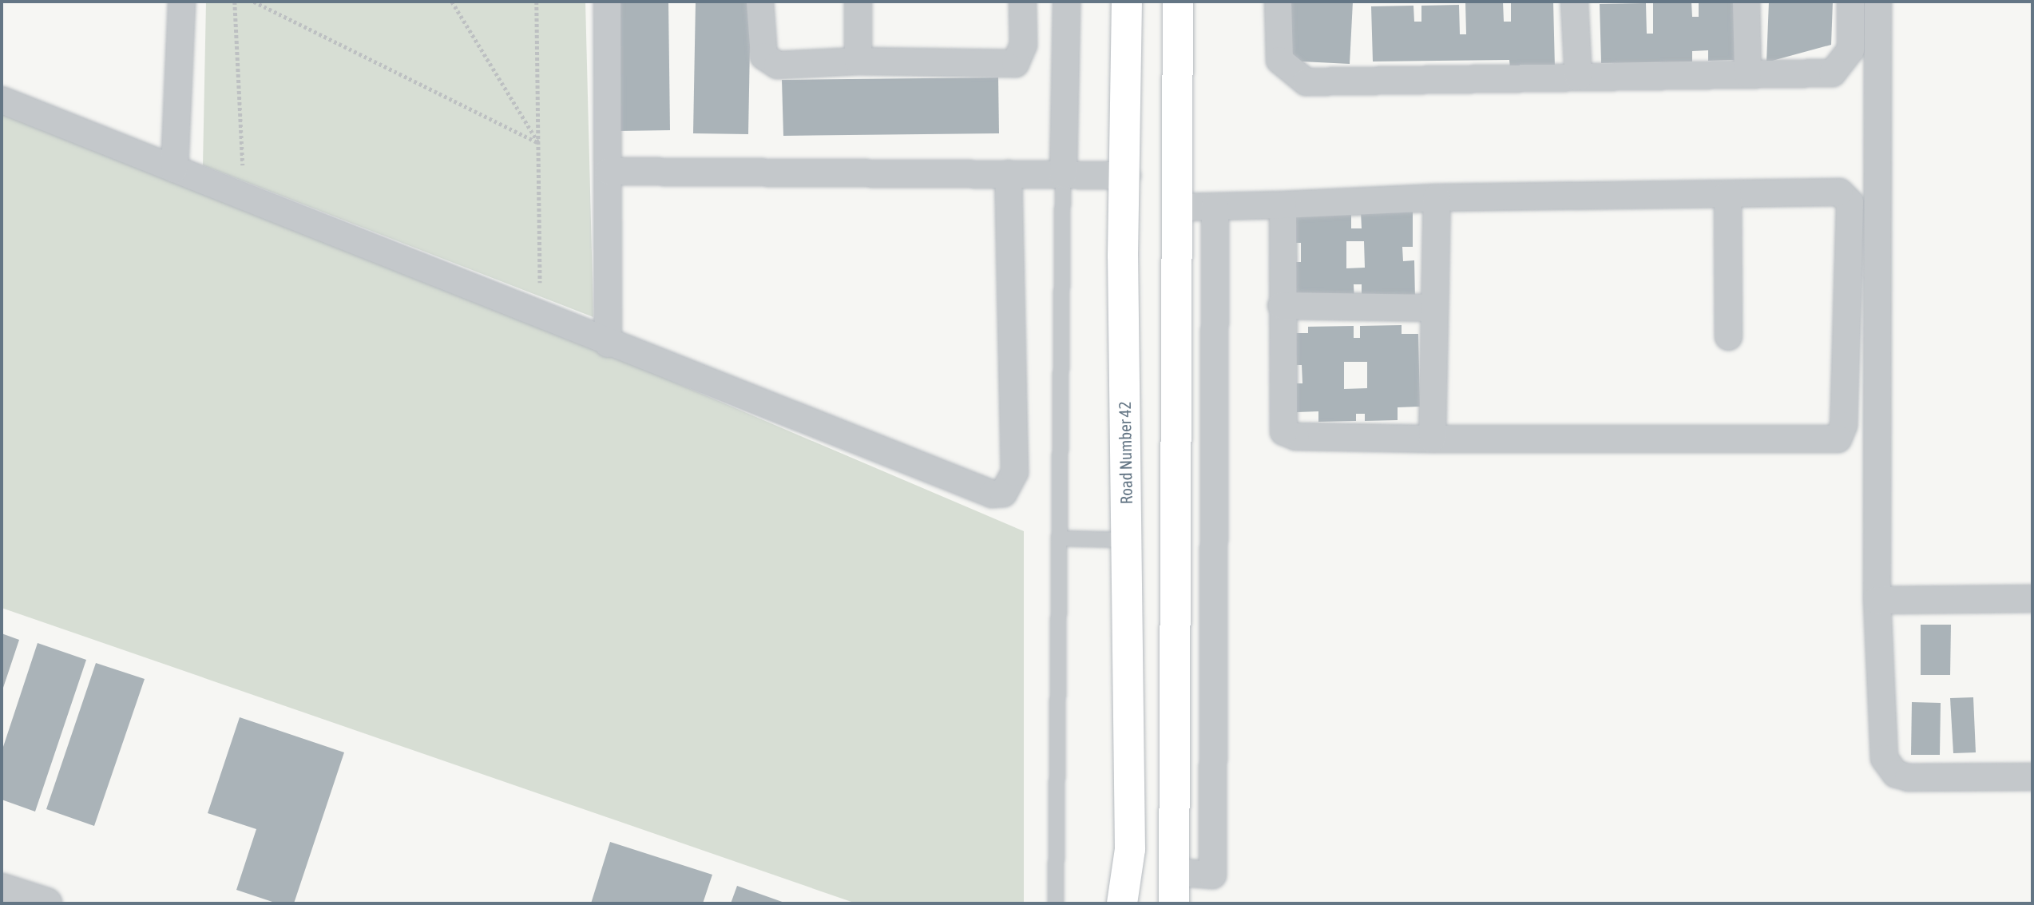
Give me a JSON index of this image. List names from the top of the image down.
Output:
{
  "streets": {
    "main road": ["Road Number 42"]
  }
}
